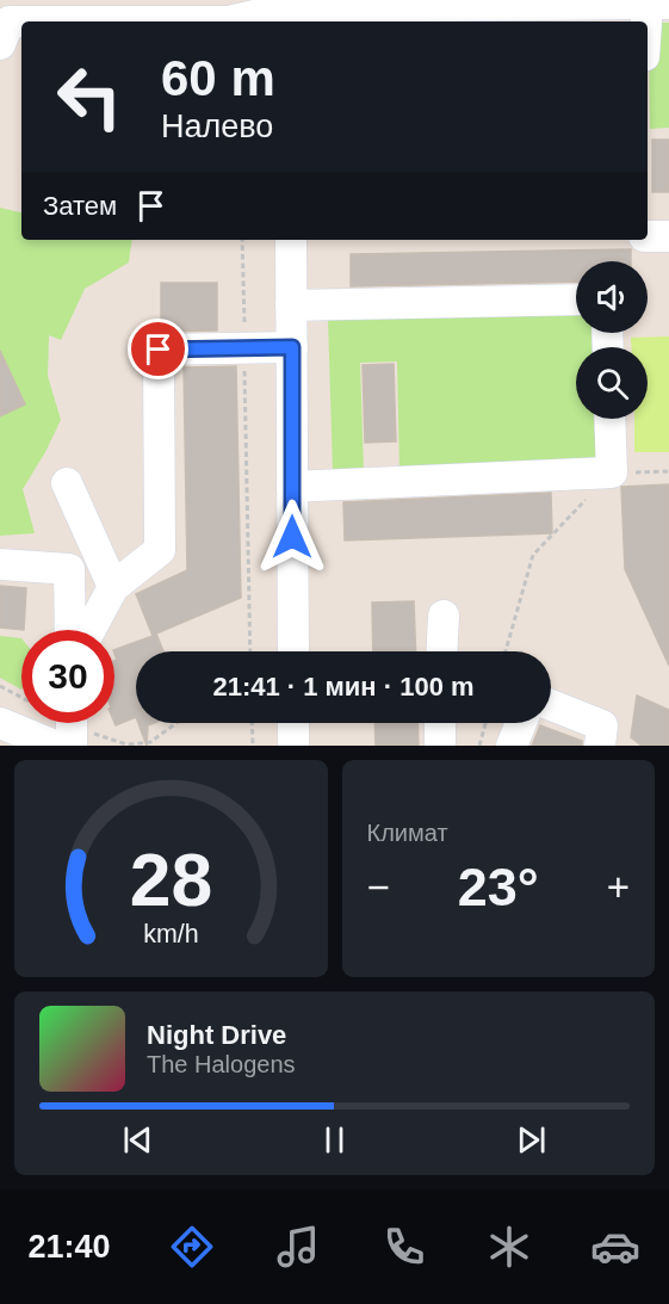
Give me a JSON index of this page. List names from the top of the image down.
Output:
{
  "page": {
    "turn": ["60 m", "Налево"],
    "then": "Затем",
    "limit": "30",
    "trip": "21:41 · 1 мин · 100 m",
    "tile": "Климат",
    "heat": ["−", "23°", "+"],
    "song": ["Night Drive", "The Halogens"],
    "tabs": "21:40",
    "gauge": ["28", "km/h"]
  }
}
